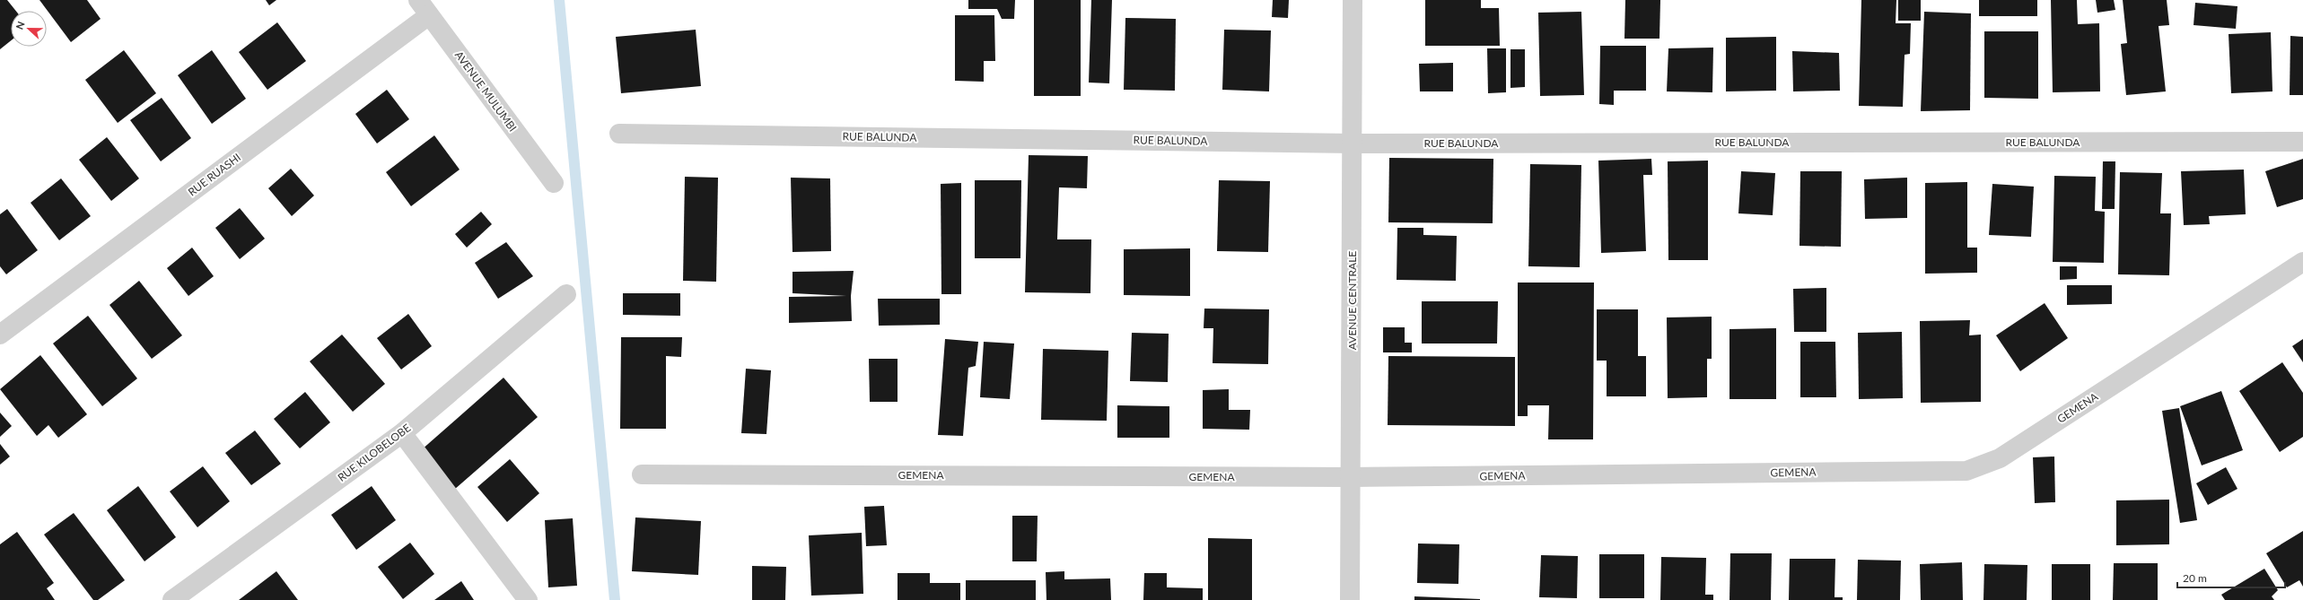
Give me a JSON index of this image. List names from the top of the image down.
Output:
{
  "streets": {
    "street": [
      "AVENUE MULUMBI",
      "RUE BALUNDA",
      "RUE RUASHI",
      "AVENUE CENTRALE",
      "GEMENA",
      "RUE KILOBELOBE"
    ]
  },
  "crossings": [
    ["AVENUE MULUMBI", "RUE RUASHI"],
    ["RUE BALUNDA", "AVENUE CENTRALE"],
    ["AVENUE CENTRALE", "GEMENA"]
  ],
  "scale_bar": "20 m",
  "north": "left"
}
